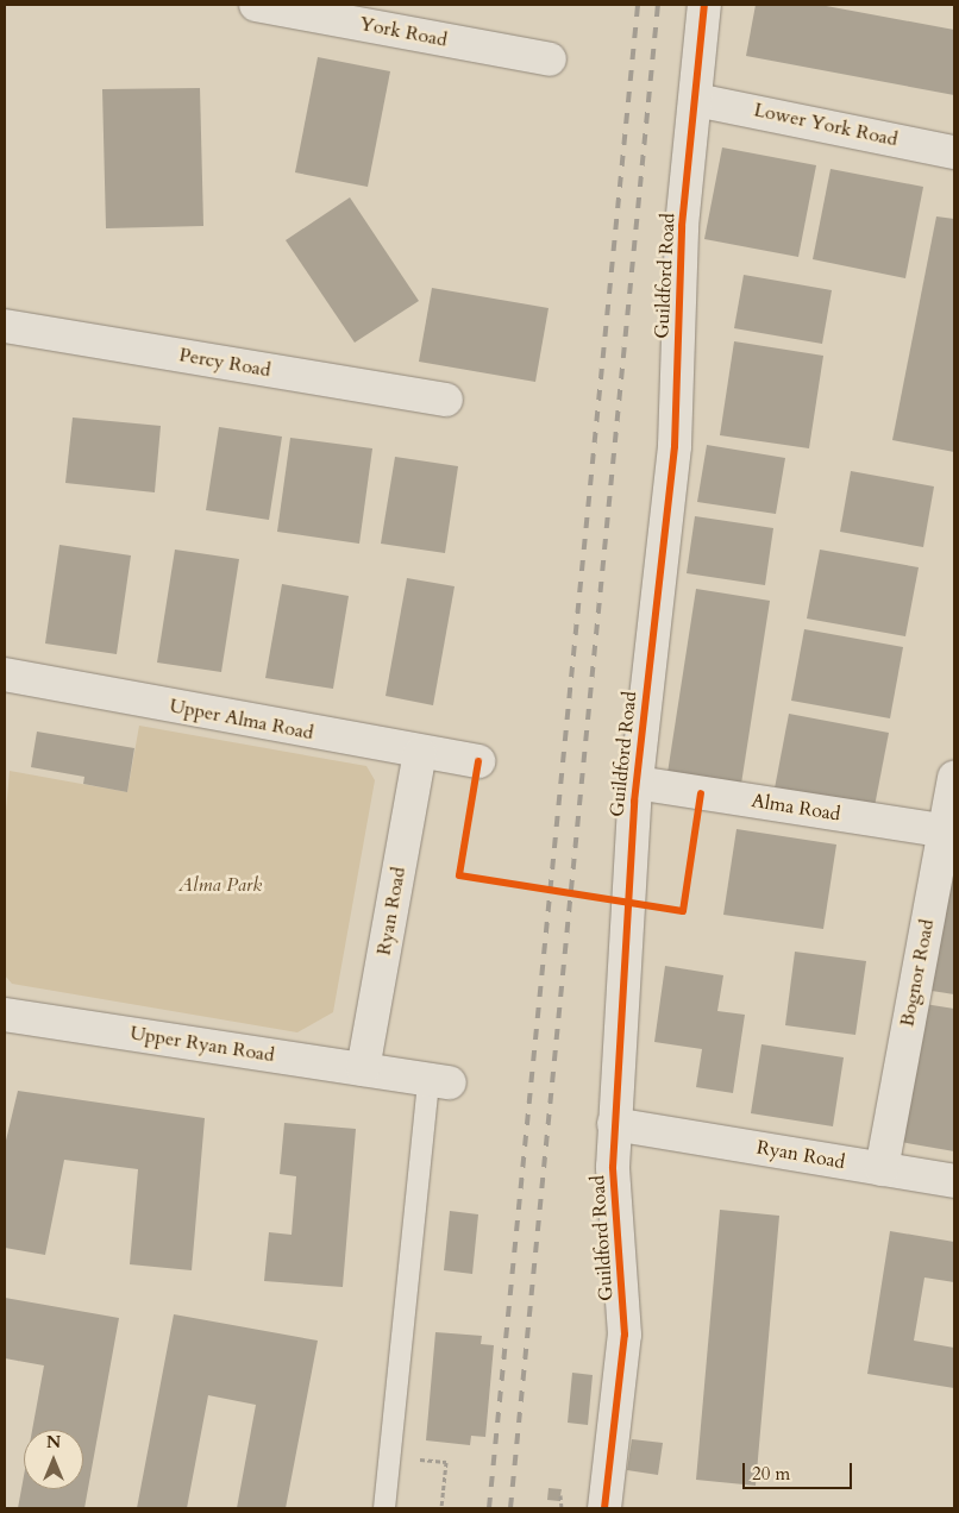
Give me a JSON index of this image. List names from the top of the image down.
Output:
{
  "streets": {
    "street": [
      "York Road",
      "Lower York Road",
      "Guildford Road",
      "Percy Road",
      "Upper Alma Road",
      "Alma Road",
      "Ryan Road",
      "Bognor Road",
      "Upper Ryan Road"
    ]
  },
  "crossings": [
    ["Lower York Road", "Guildford Road"],
    ["Guildford Road", "Alma Road"],
    ["Guildford Road", "Ryan Road"],
    ["Upper Alma Road", "Ryan Road"],
    ["Alma Road", "Bognor Road"],
    ["Ryan Road", "Bognor Road"],
    ["Ryan Road", "Upper Ryan Road"]
  ],
  "parks": ["Alma Park"],
  "scale_bar": "20 m",
  "north": "top"
}
